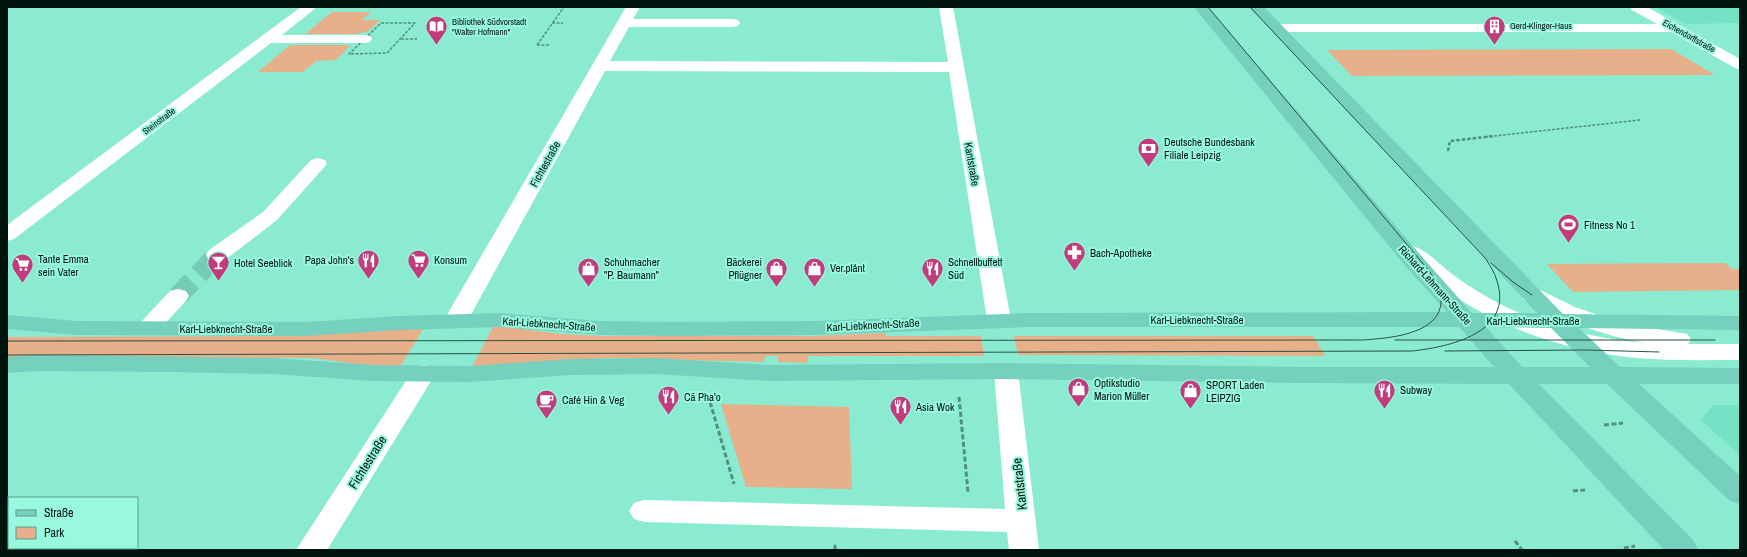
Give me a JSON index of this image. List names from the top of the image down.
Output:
{
  "streets": {
    "main road": ["Richard-Lehmann-Straße", "Karl-Liebknecht-Straße"],
    "street": [
      "Eichendorffstraße",
      "Steinstraße",
      "Fichtestraße",
      "Kantstraße"
    ]
  },
  "crossings": [
    ["Fichtestraße", "Karl-Liebknecht-Straße"],
    ["Kantstraße", "Karl-Liebknecht-Straße"],
    ["Richard-Lehmann-Straße", "Karl-Liebknecht-Straße"]
  ],
  "places": {
    "building": ["Gerd-Klinger-Haus"],
    "library": ["Bibliothek Südvorstadt \"Walter Hofmann\""],
    "bank": ["Deutsche Bundesbank Filiale Leipzig"],
    "sports": ["Fitness No 1"],
    "pharmacy": ["Bach-Apotheke"],
    "restaurant": [
      "Papa John's",
      "Schnellbuffett Süd",
      "Subway",
      "Cā Pha'o",
      "Asia Wok"
    ],
    "supermarket": ["Konsum", "Tante Emma sein Vater"],
    "bar": ["Hotel Seeblick"],
    "shop": [
      "Schuhmacher \"P. Baumann\"",
      "Bäckerei Pflügner",
      "Ver.plånt",
      "Optikstudio Marion Müller",
      "SPORT Laden LEIPZIG"
    ],
    "cafe": ["Café Hin & Veg"]
  },
  "legend": ["Straße", "Park"]
}
